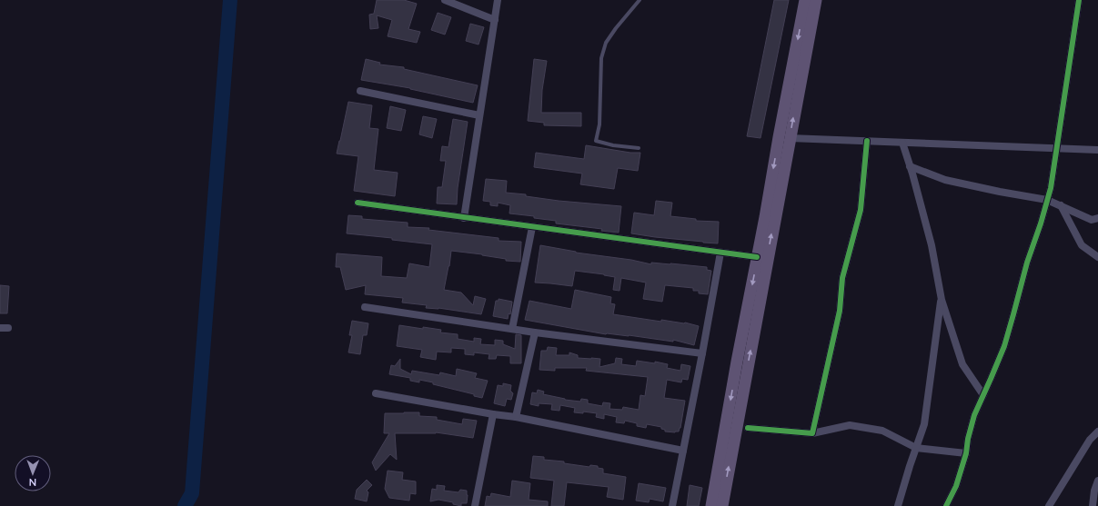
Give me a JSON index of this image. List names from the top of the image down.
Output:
{
  "north": "bottom"
}
